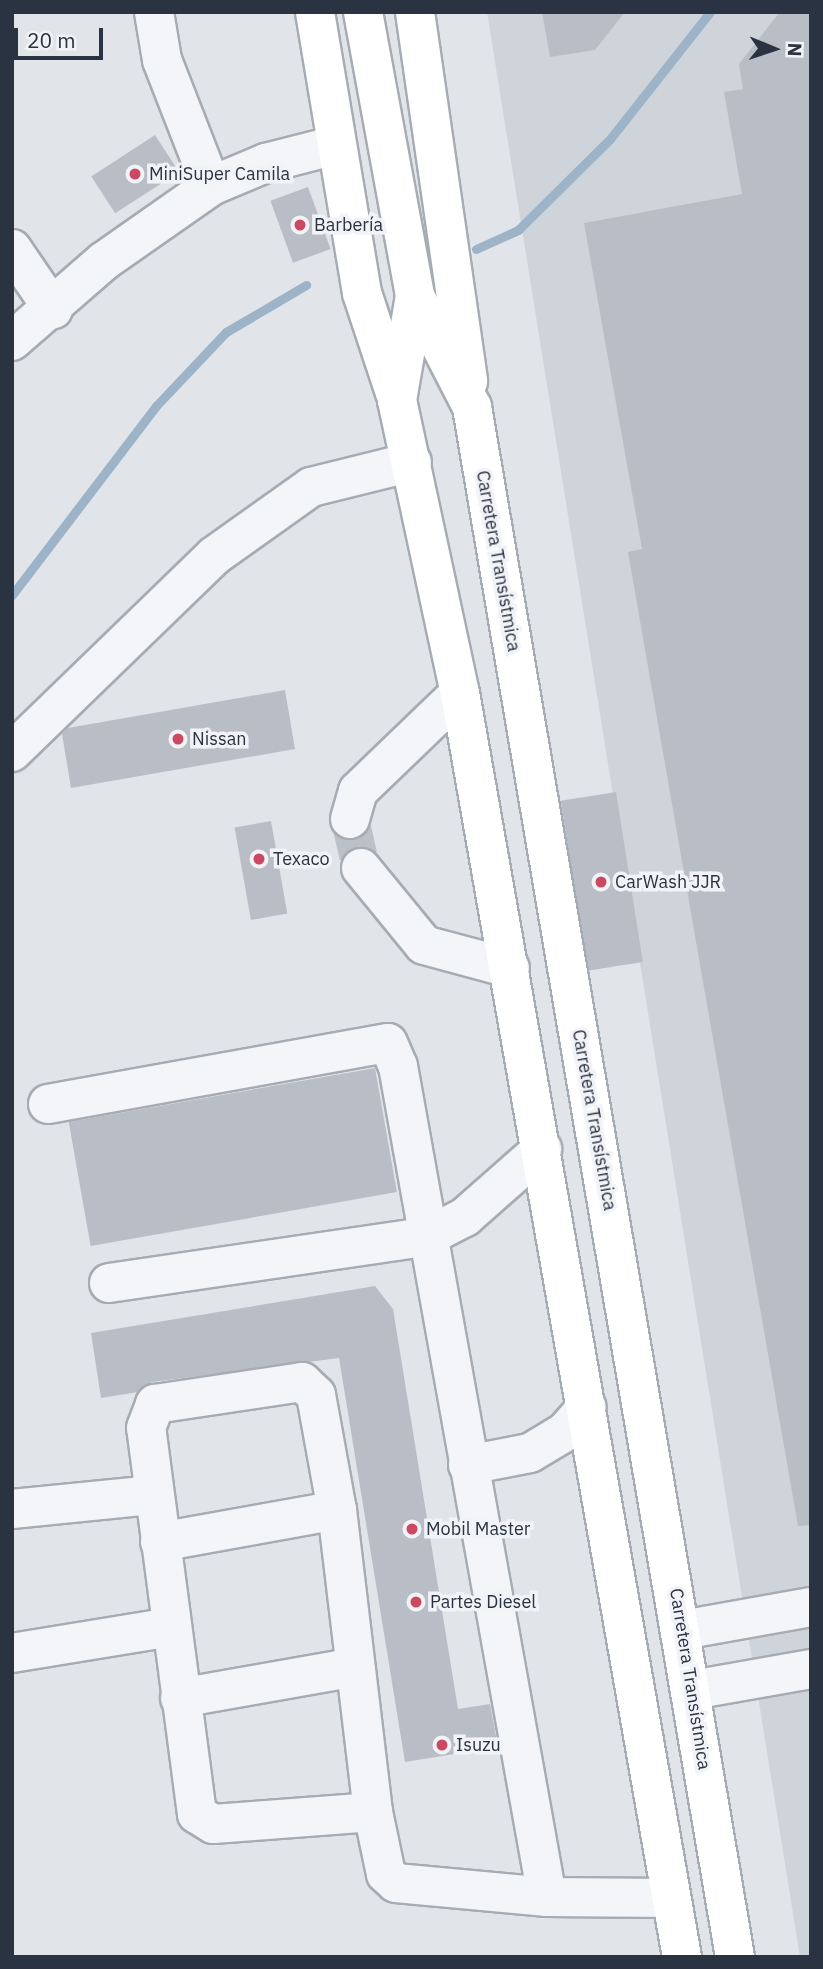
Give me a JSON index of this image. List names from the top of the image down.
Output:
{
  "streets": {
    "main road": ["Carretera Transístmica"]
  },
  "places": [
    "MiniSuper Camila",
    "Barbería",
    "Nissan",
    "Texaco",
    "CarWash JJR",
    "Mobil Master",
    "Partes Diesel",
    "Isuzu"
  ],
  "scale_bar": "20 m",
  "north": "right"
}
